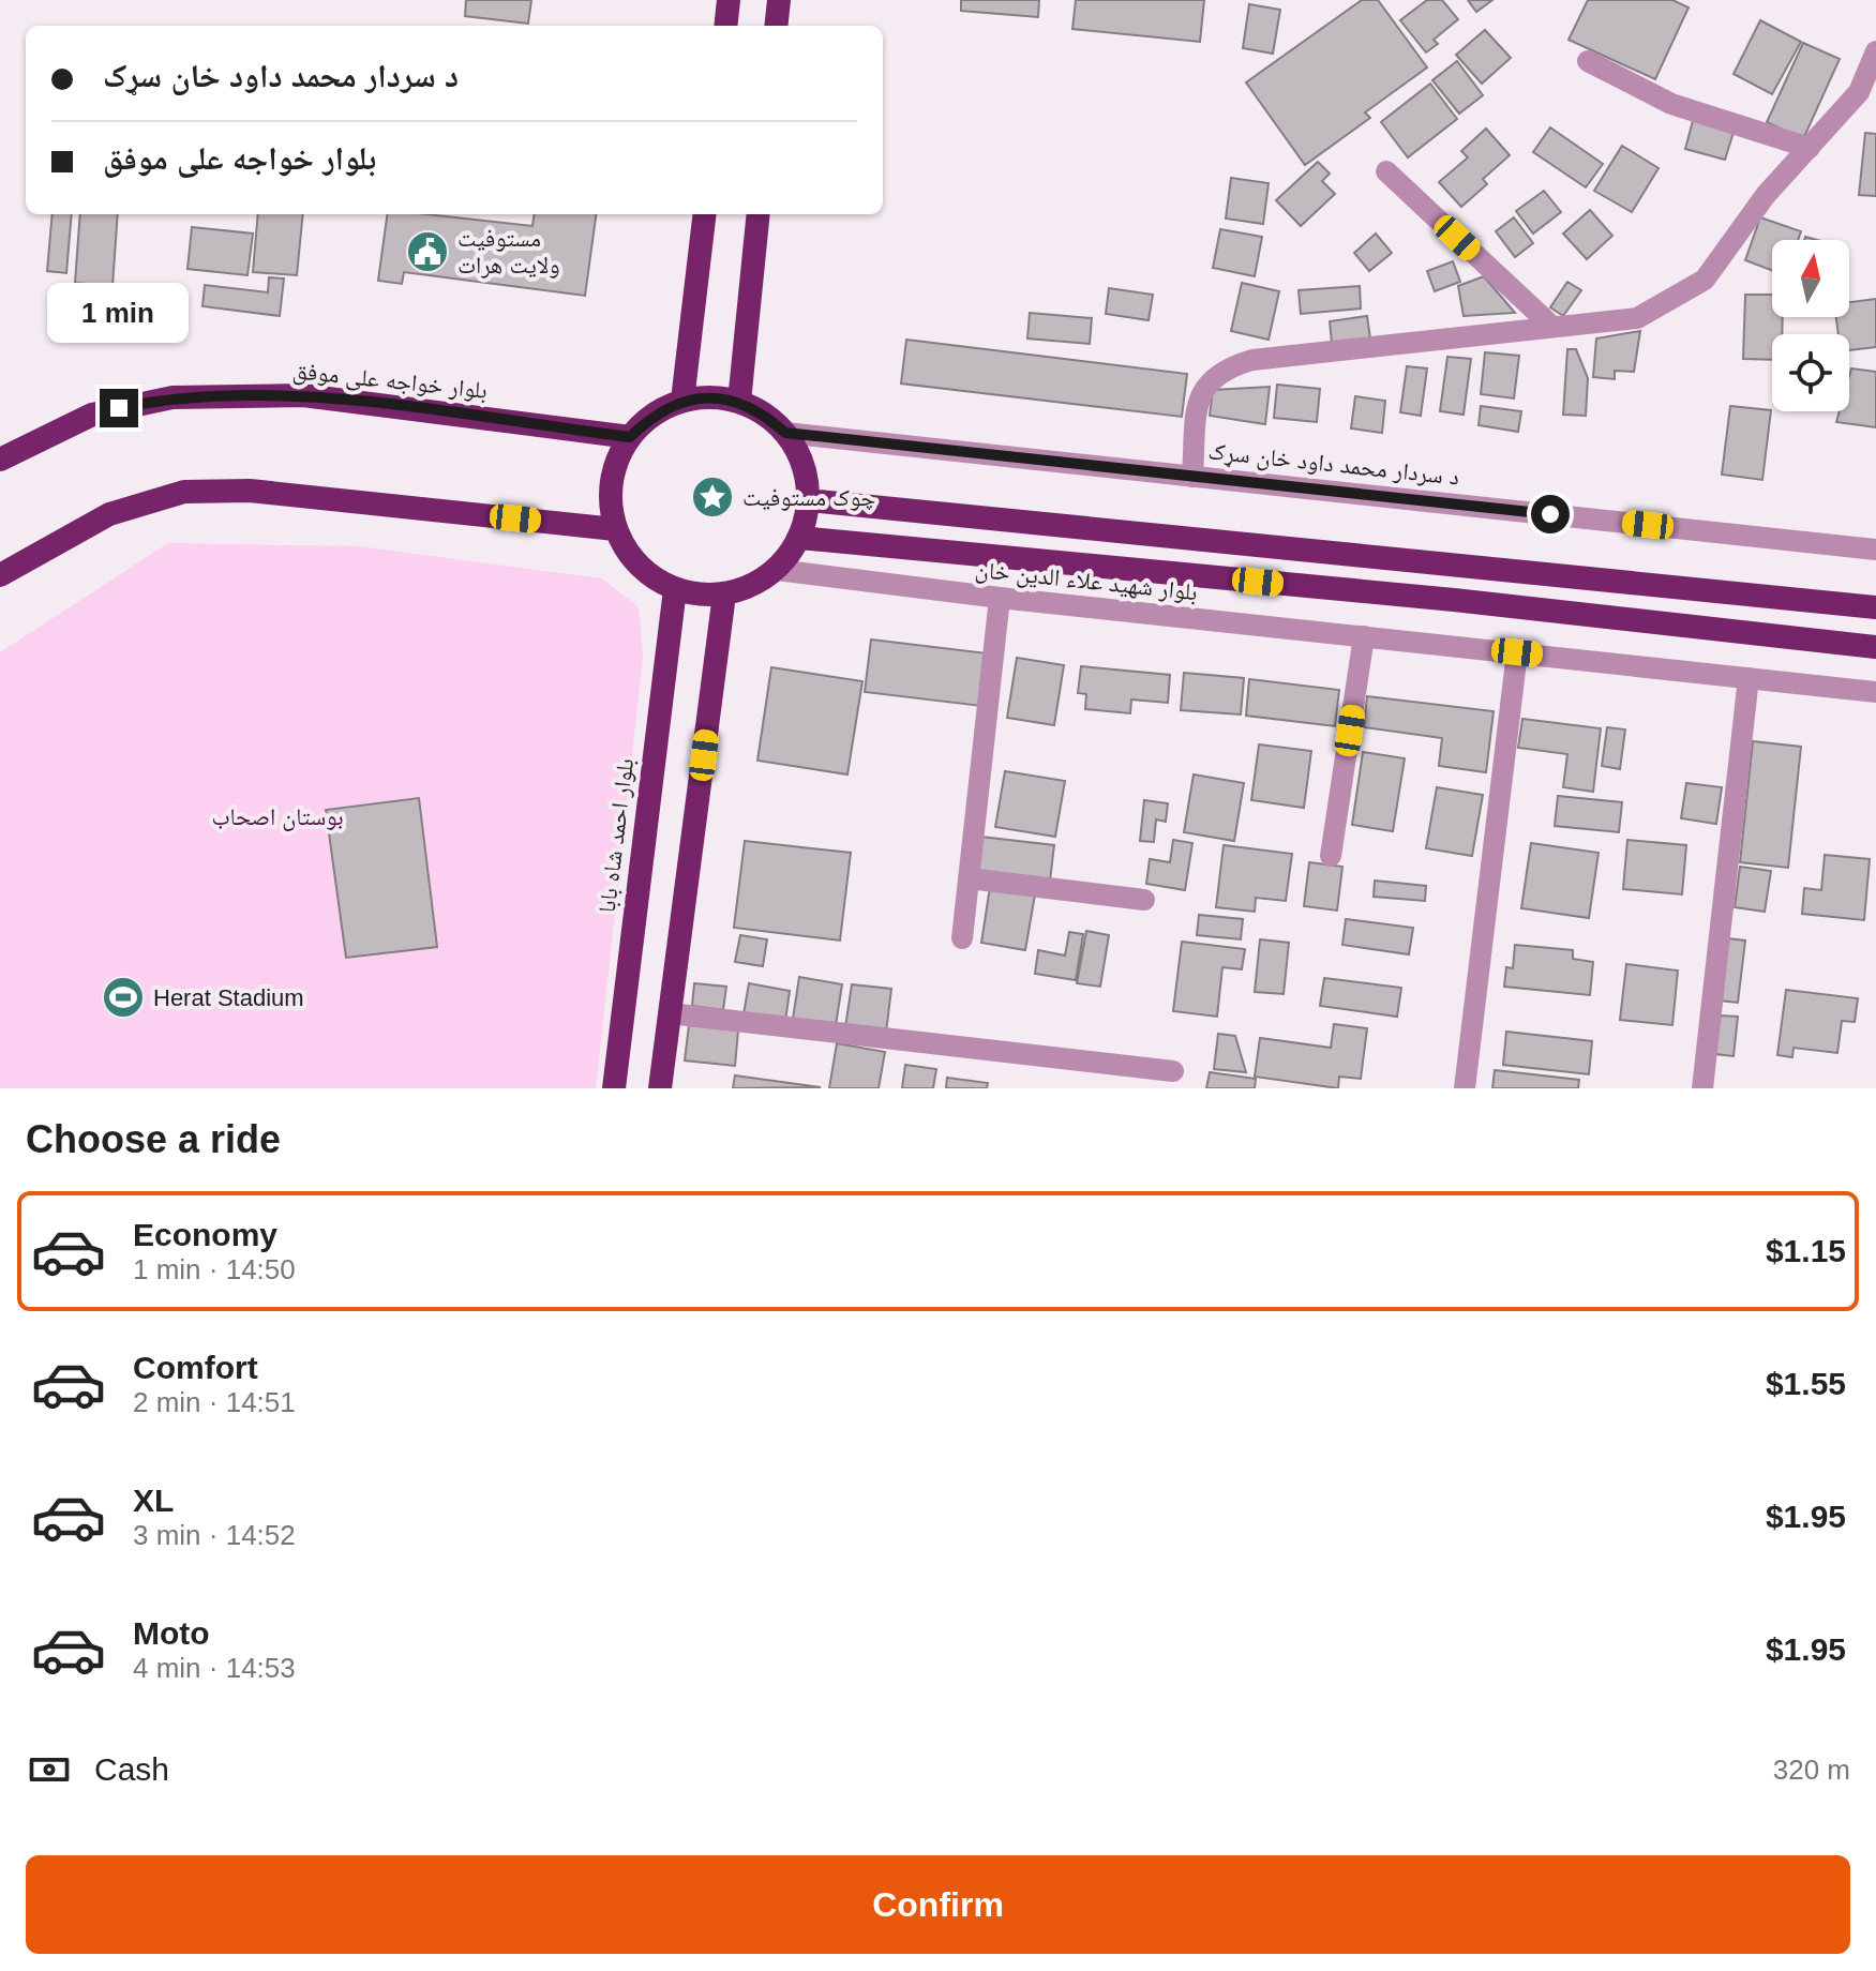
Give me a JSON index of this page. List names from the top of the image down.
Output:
{
  "streets": {
    "highway": ["بلوار خواجه علی موفق", "بلوار احمد شاه بابا"],
    "street": ["د سردار محمد داود خان سړک", "بلوار شهید علاء الدین خان"]
  },
  "crossings": [
    ["بلوار خواجه علی موفق", "د سردار محمد داود خان سړک"],
    ["بلوار خواجه علی موفق", "بلوار شهید علاء الدین خان"],
    ["بلوار خواجه علی موفق", "بلوار احمد شاه بابا"],
    ["د سردار محمد داود خان سړک", "بلوار شهید علاء الدین خان"],
    ["د سردار محمد داود خان سړک", "بلوار احمد شاه بابا"],
    ["بلوار شهید علاء الدین خان", "بلوار احمد شاه بابا"]
  ],
  "parks": ["بوستان اصحاب"],
  "places": {
    "public building": ["مستوفیت ولایت هرات"],
    "place": ["چوک مستوفیت"],
    "sports": ["Herat Stadium"]
  },
  "north": "top",
  "page": {
    "banner": ["د سردار محمد داود خان سړک", "بلوار خواجه علی موفق"],
    "bubble": "1 min",
    "heading": "Choose a ride",
    "list": [
      {
        "name": "Economy",
        "note": "1 min · 14:50",
        "value": "$1.15"
      },
      {
        "name": "Comfort",
        "note": "2 min · 14:51",
        "value": "$1.55"
      },
      {
        "name": "XL",
        "note": "3 min · 14:52",
        "value": "$1.95"
      },
      {
        "name": "Moto",
        "note": "4 min · 14:53",
        "value": "$1.95"
      }
    ],
    "pay": ["Cash", "320 m"],
    "buttons": "Confirm"
  }
}
